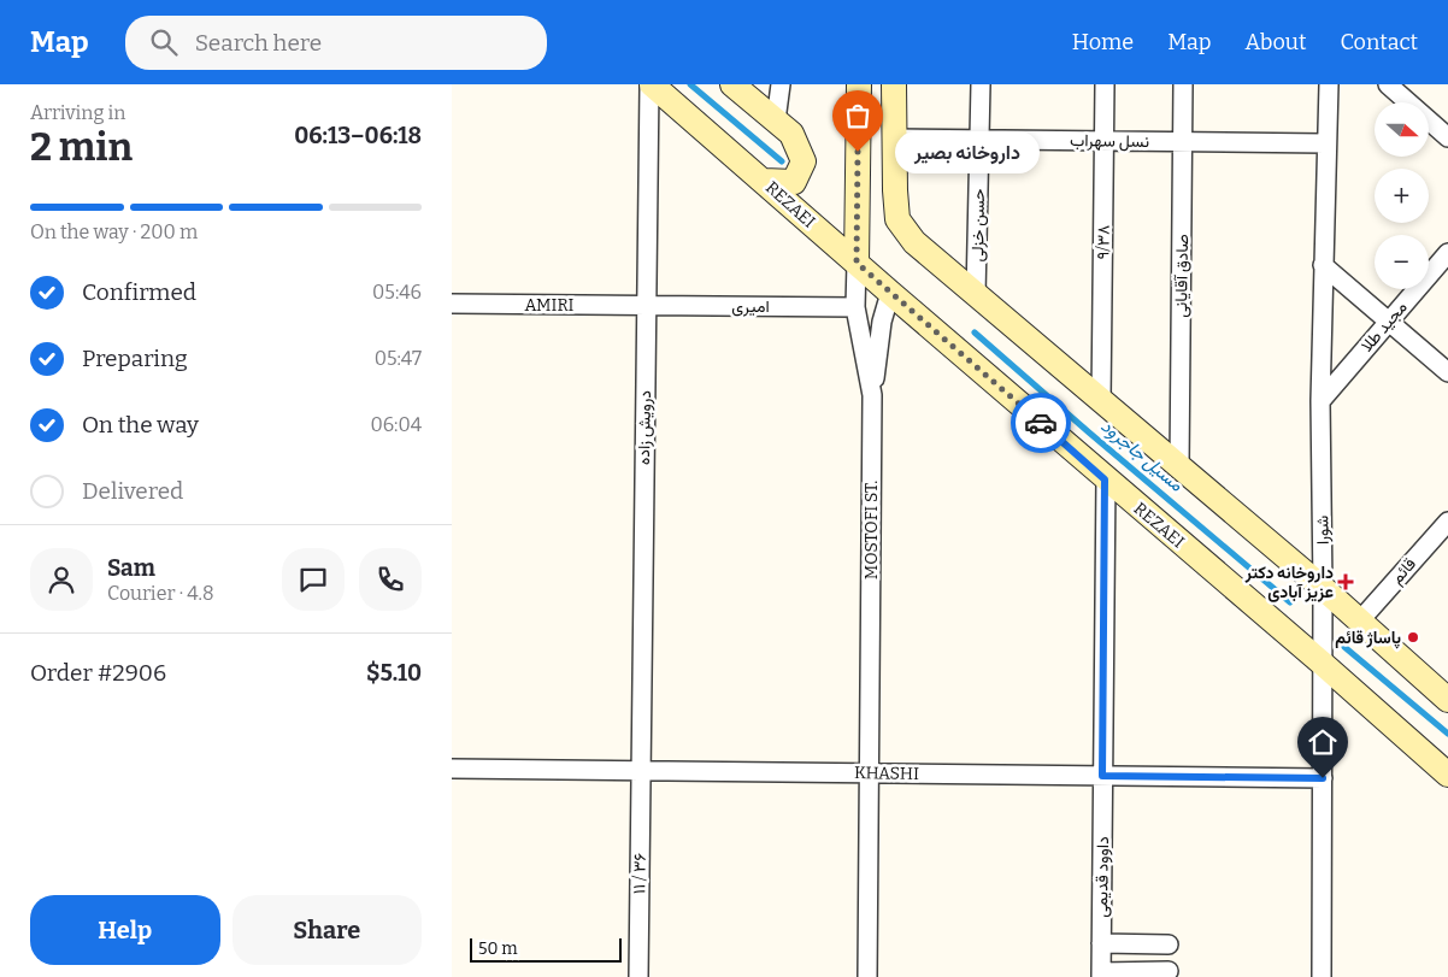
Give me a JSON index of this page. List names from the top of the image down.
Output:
{
  "streets": {
    "main road": ["REZAEI", "MOSTOFI ST."],
    "street": [
      "نسل سهراب",
      "حسن خزلی",
      "۹/۳۸",
      "صادق آقایانی",
      "AMIRI",
      "امیری",
      "مجید طلا",
      "درویش زاده",
      "شورا",
      "قائم",
      "KHASHI",
      "۱۱ / ۳۶",
      "داوود قدیمی"
    ]
  },
  "crossings": [
    ["نسل سهراب", "حسن خزلی"],
    ["نسل سهراب", "۹/۳۸"],
    ["نسل سهراب", "صادق آقایانی"],
    ["نسل سهراب", "شورا"],
    ["REZAEI", "درویش زاده"],
    ["REZAEI", "MOSTOFI ST."],
    ["REZAEI", "شورا"],
    ["REZAEI", "داوود قدیمی"],
    ["AMIRI", "امیری"],
    ["AMIRI", "درویش زاده"],
    ["امیری", "درویش زاده"],
    ["امیری", "MOSTOFI ST."],
    ["مجید طلا", "شورا"],
    ["درویش زاده", "KHASHI"],
    ["درویش زاده", "۱۱ / ۳۶"],
    ["MOSTOFI ST.", "KHASHI"],
    ["شورا", "KHASHI"],
    ["KHASHI", "۱۱ / ۳۶"],
    ["KHASHI", "داوود قدیمی"]
  ],
  "water": ["مسیل جاجرود"],
  "places": {
    "other": ["داروخانه بصیر", "پاساژ قائم"],
    "health": ["داروخانه دکتر عزیز آبادی"]
  },
  "scale_bar": "50 m",
  "north": "right",
  "page": {
    "header": "Map",
    "search": "Search here",
    "nav": [
      "Home",
      "Map",
      "About",
      "Contact"
    ],
    "heading": ["2 min", "Arriving in", "06:13–06:18"],
    "panel": [
      "Sam",
      "Courier · 4.8",
      "Order #2906",
      "$5.10"
    ],
    "map_buttons": ["+", "−"],
    "bubble": "داروخانه بصیر",
    "bar": "On the way · 200 m",
    "list": [
      ["Confirmed", "05:46"],
      ["Preparing", "05:47"],
      ["On the way", "06:04"],
      "Delivered"
    ],
    "buttons": ["Help", "Share"],
    "scale": "50 m"
  }
}
